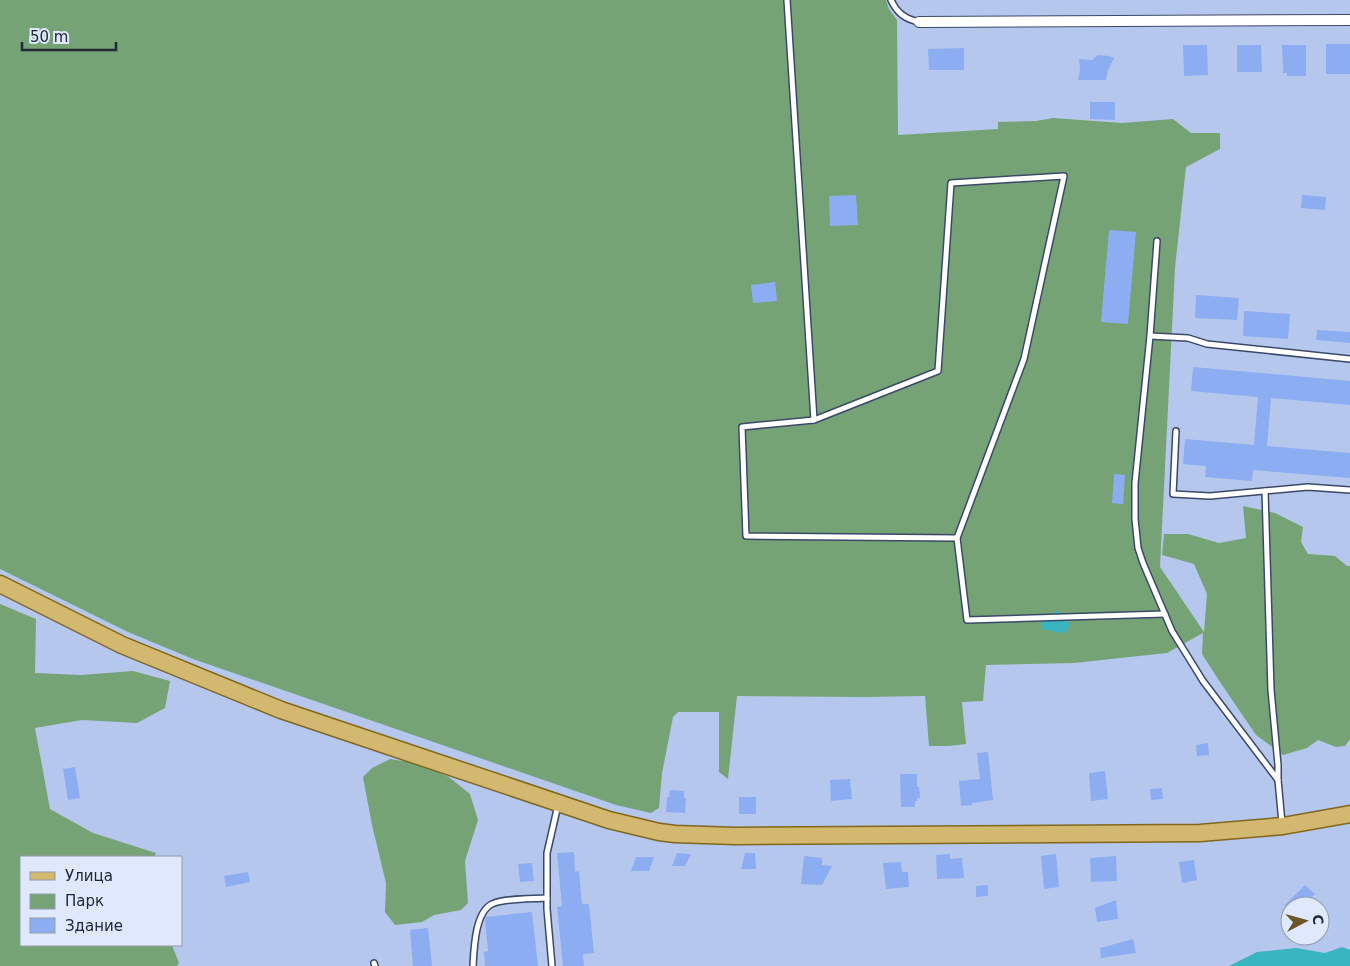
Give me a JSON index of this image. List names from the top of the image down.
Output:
{
  "legend": ["Улица", "Парк", "Здание"],
  "scale_bar": "50 m",
  "north": "right"
}
